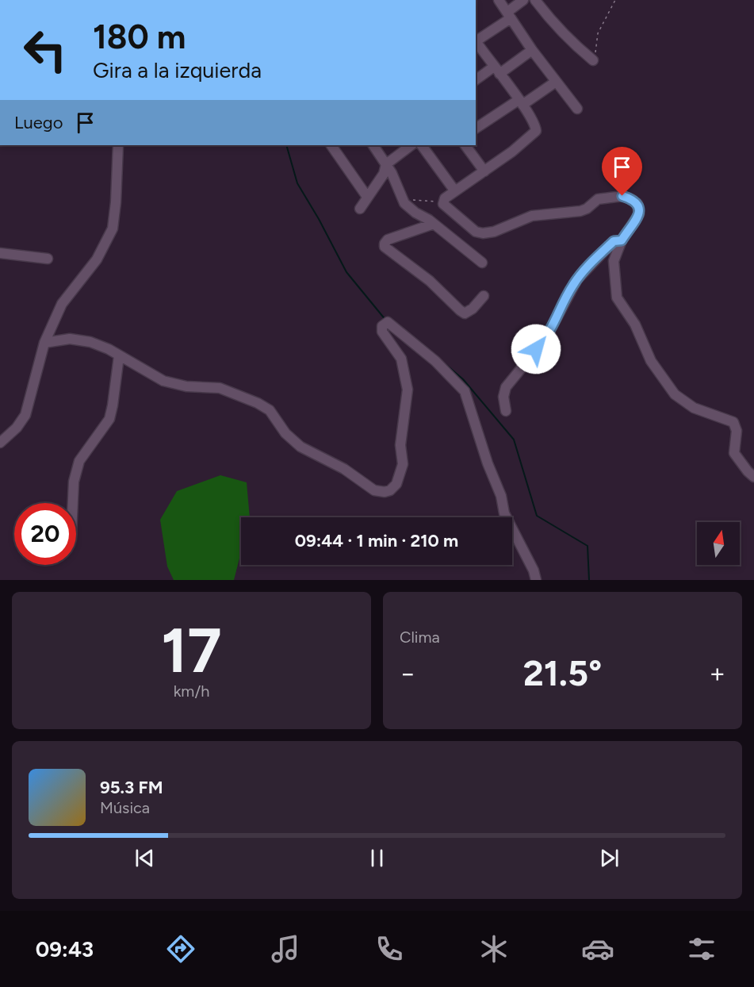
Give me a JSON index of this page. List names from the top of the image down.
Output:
{
  "north": "top",
  "page": {
    "turn": ["180 m", "Gira a la izquierda"],
    "then": "Luego",
    "limit": "20",
    "trip": "09:44 · 1 min · 210 m",
    "tile": [
      ["17", "km/h"],
      "Clima"
    ],
    "heat": ["−", "21.5°", "+"],
    "song": ["95.3 FM", "Música"],
    "tabs": "09:43"
  }
}
